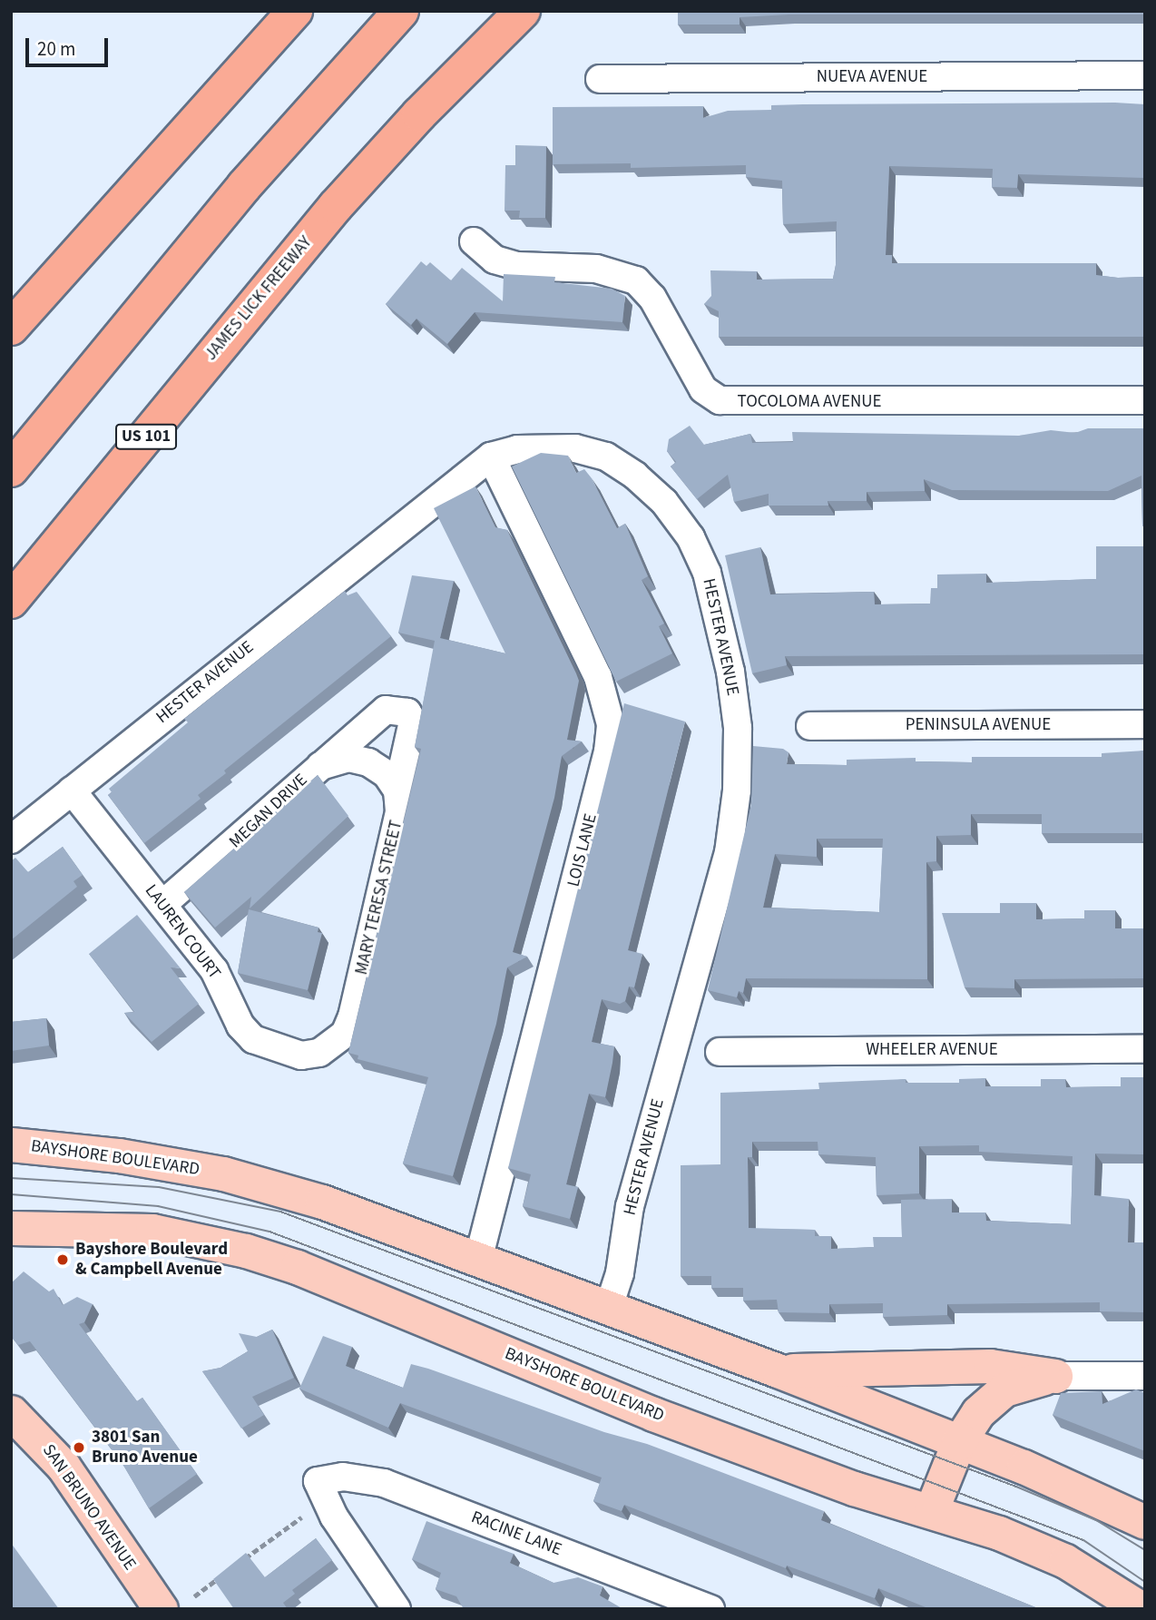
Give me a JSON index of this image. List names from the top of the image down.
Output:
{
  "streets": {
    "highway": ["JAMES LICK FREEWAY", "US 101"],
    "main road": ["BAYSHORE BOULEVARD", "SAN BRUNO AVENUE"],
    "street": [
      "NUEVA AVENUE",
      "TOCOLOMA AVENUE",
      "HESTER AVENUE",
      "PENINSULA AVENUE",
      "MEGAN DRIVE",
      "LOIS LANE",
      "MARY TERESA STREET",
      "LAUREN COURT",
      "WHEELER AVENUE",
      "RACINE LANE"
    ]
  },
  "crossings": [
    ["HESTER AVENUE", "LOIS LANE"],
    ["HESTER AVENUE", "LAUREN COURT"],
    ["HESTER AVENUE", "BAYSHORE BOULEVARD"],
    ["MEGAN DRIVE", "MARY TERESA STREET"],
    ["MEGAN DRIVE", "LAUREN COURT"],
    ["LOIS LANE", "BAYSHORE BOULEVARD"],
    ["MARY TERESA STREET", "LAUREN COURT"]
  ],
  "places": ["Bayshore Boulevard & Campbell Avenue", "3801 San Bruno Avenue"],
  "scale_bar": "20 m"
}
